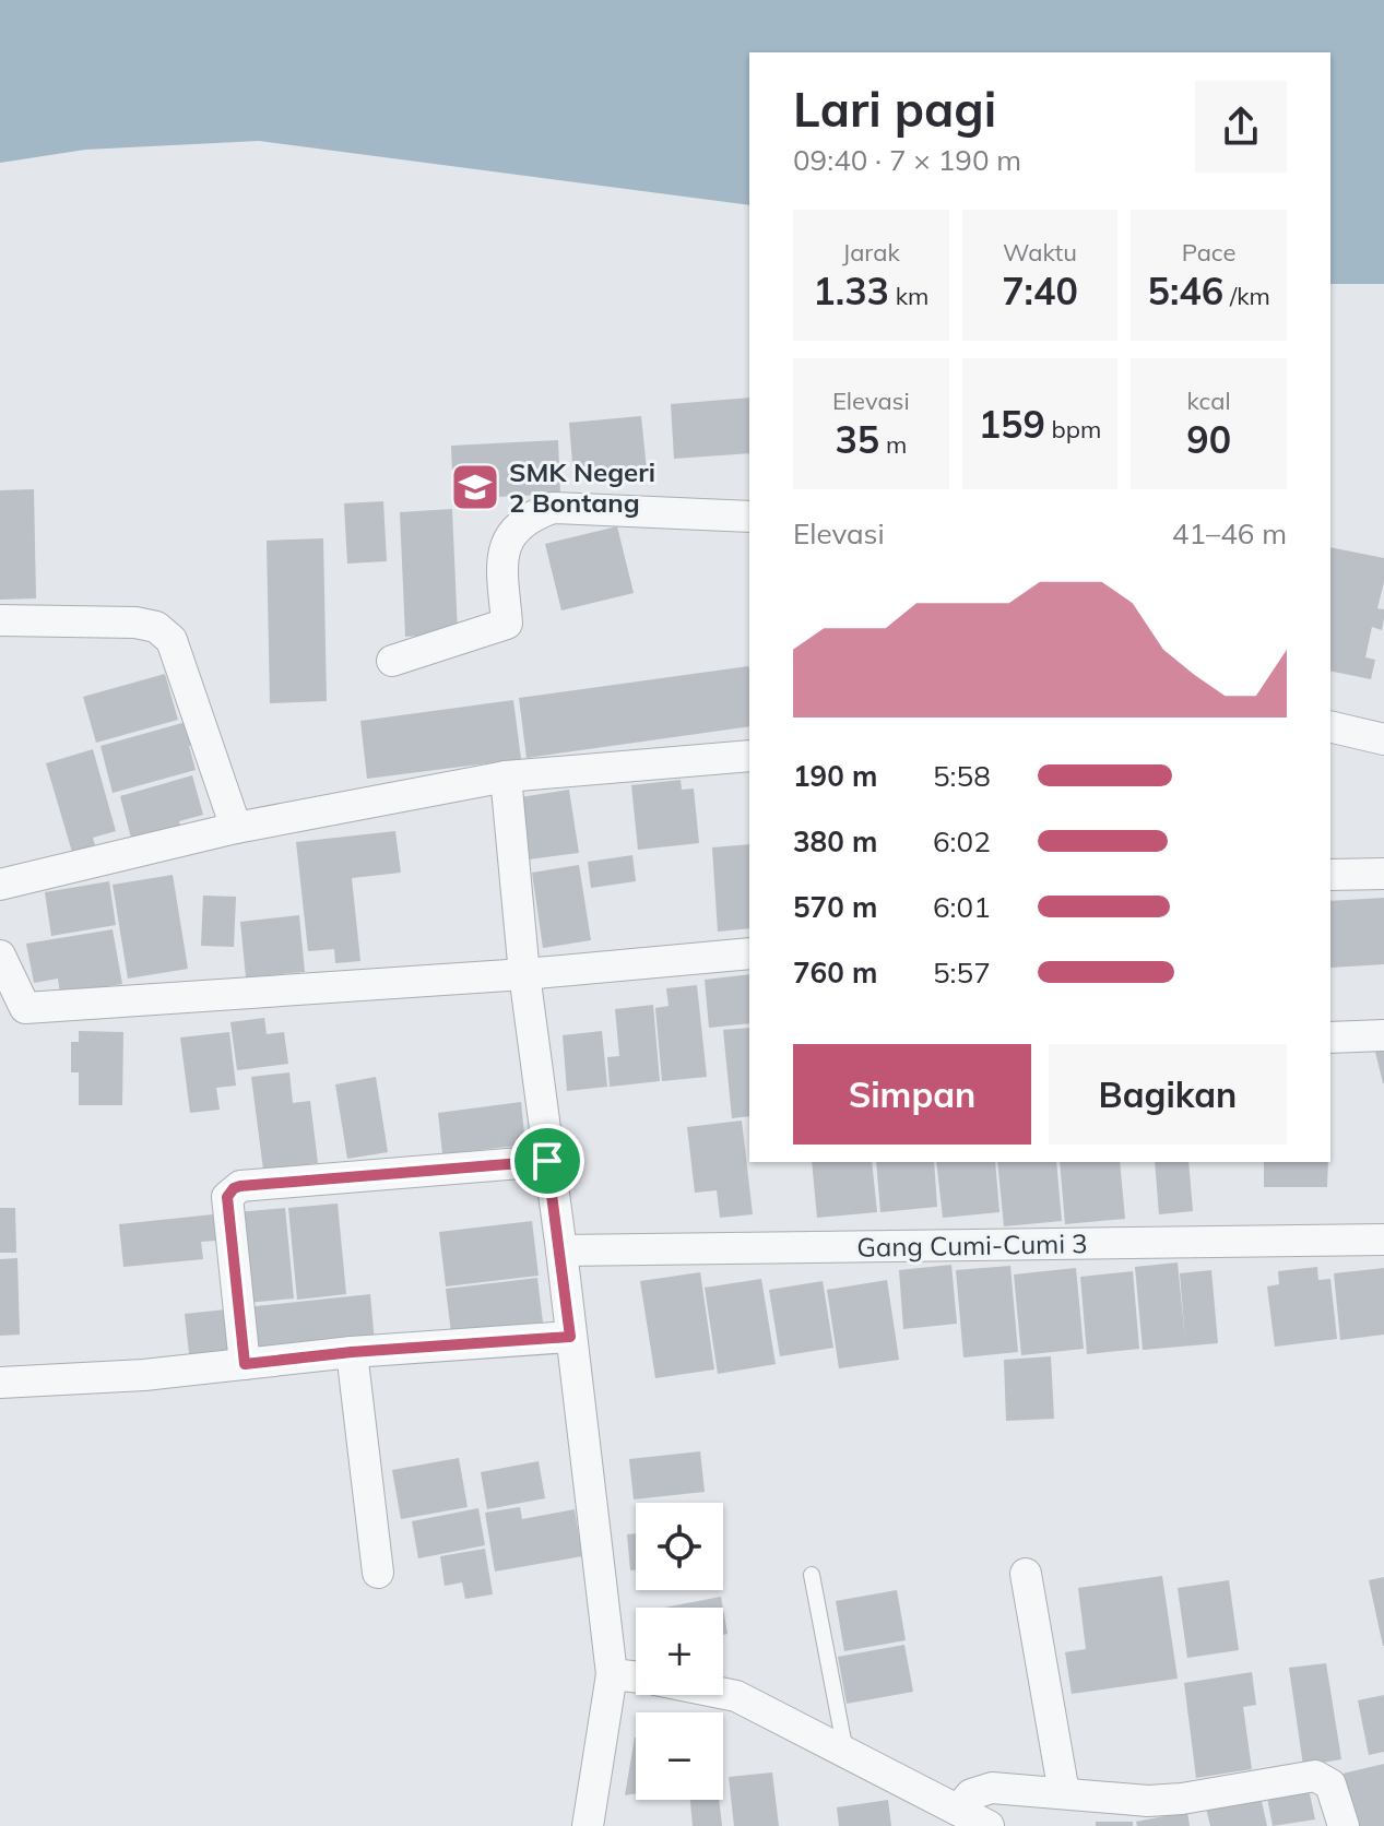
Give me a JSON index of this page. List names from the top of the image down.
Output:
{
  "streets": {
    "street": ["Gang Cumi-Cumi 3"]
  },
  "places": {
    "school or university": ["SMK Negeri 2 Bontang"]
  },
  "page": {
    "heading": ["Lari pagi", "09:40 · 7 × 190 m"],
    "stats": [
      ["Jarak", "1.33 km"],
      ["Waktu", "7:40"],
      ["Pace", "5:46 /km"],
      ["Elevasi", "35 m"],
      ["159 bpm"],
      ["kcal", "90"]
    ],
    "chart": ["Elevasi", "41–46 m"],
    "list": [
      {
        "name": "190 m",
        "note": "5:58"
      },
      {
        "name": "380 m",
        "note": "6:02"
      },
      {
        "name": "570 m",
        "note": "6:01"
      },
      {
        "name": "760 m",
        "note": "5:57"
      }
    ],
    "buttons": ["Simpan", "Bagikan"],
    "map_buttons": ["+", "−"]
  }
}
